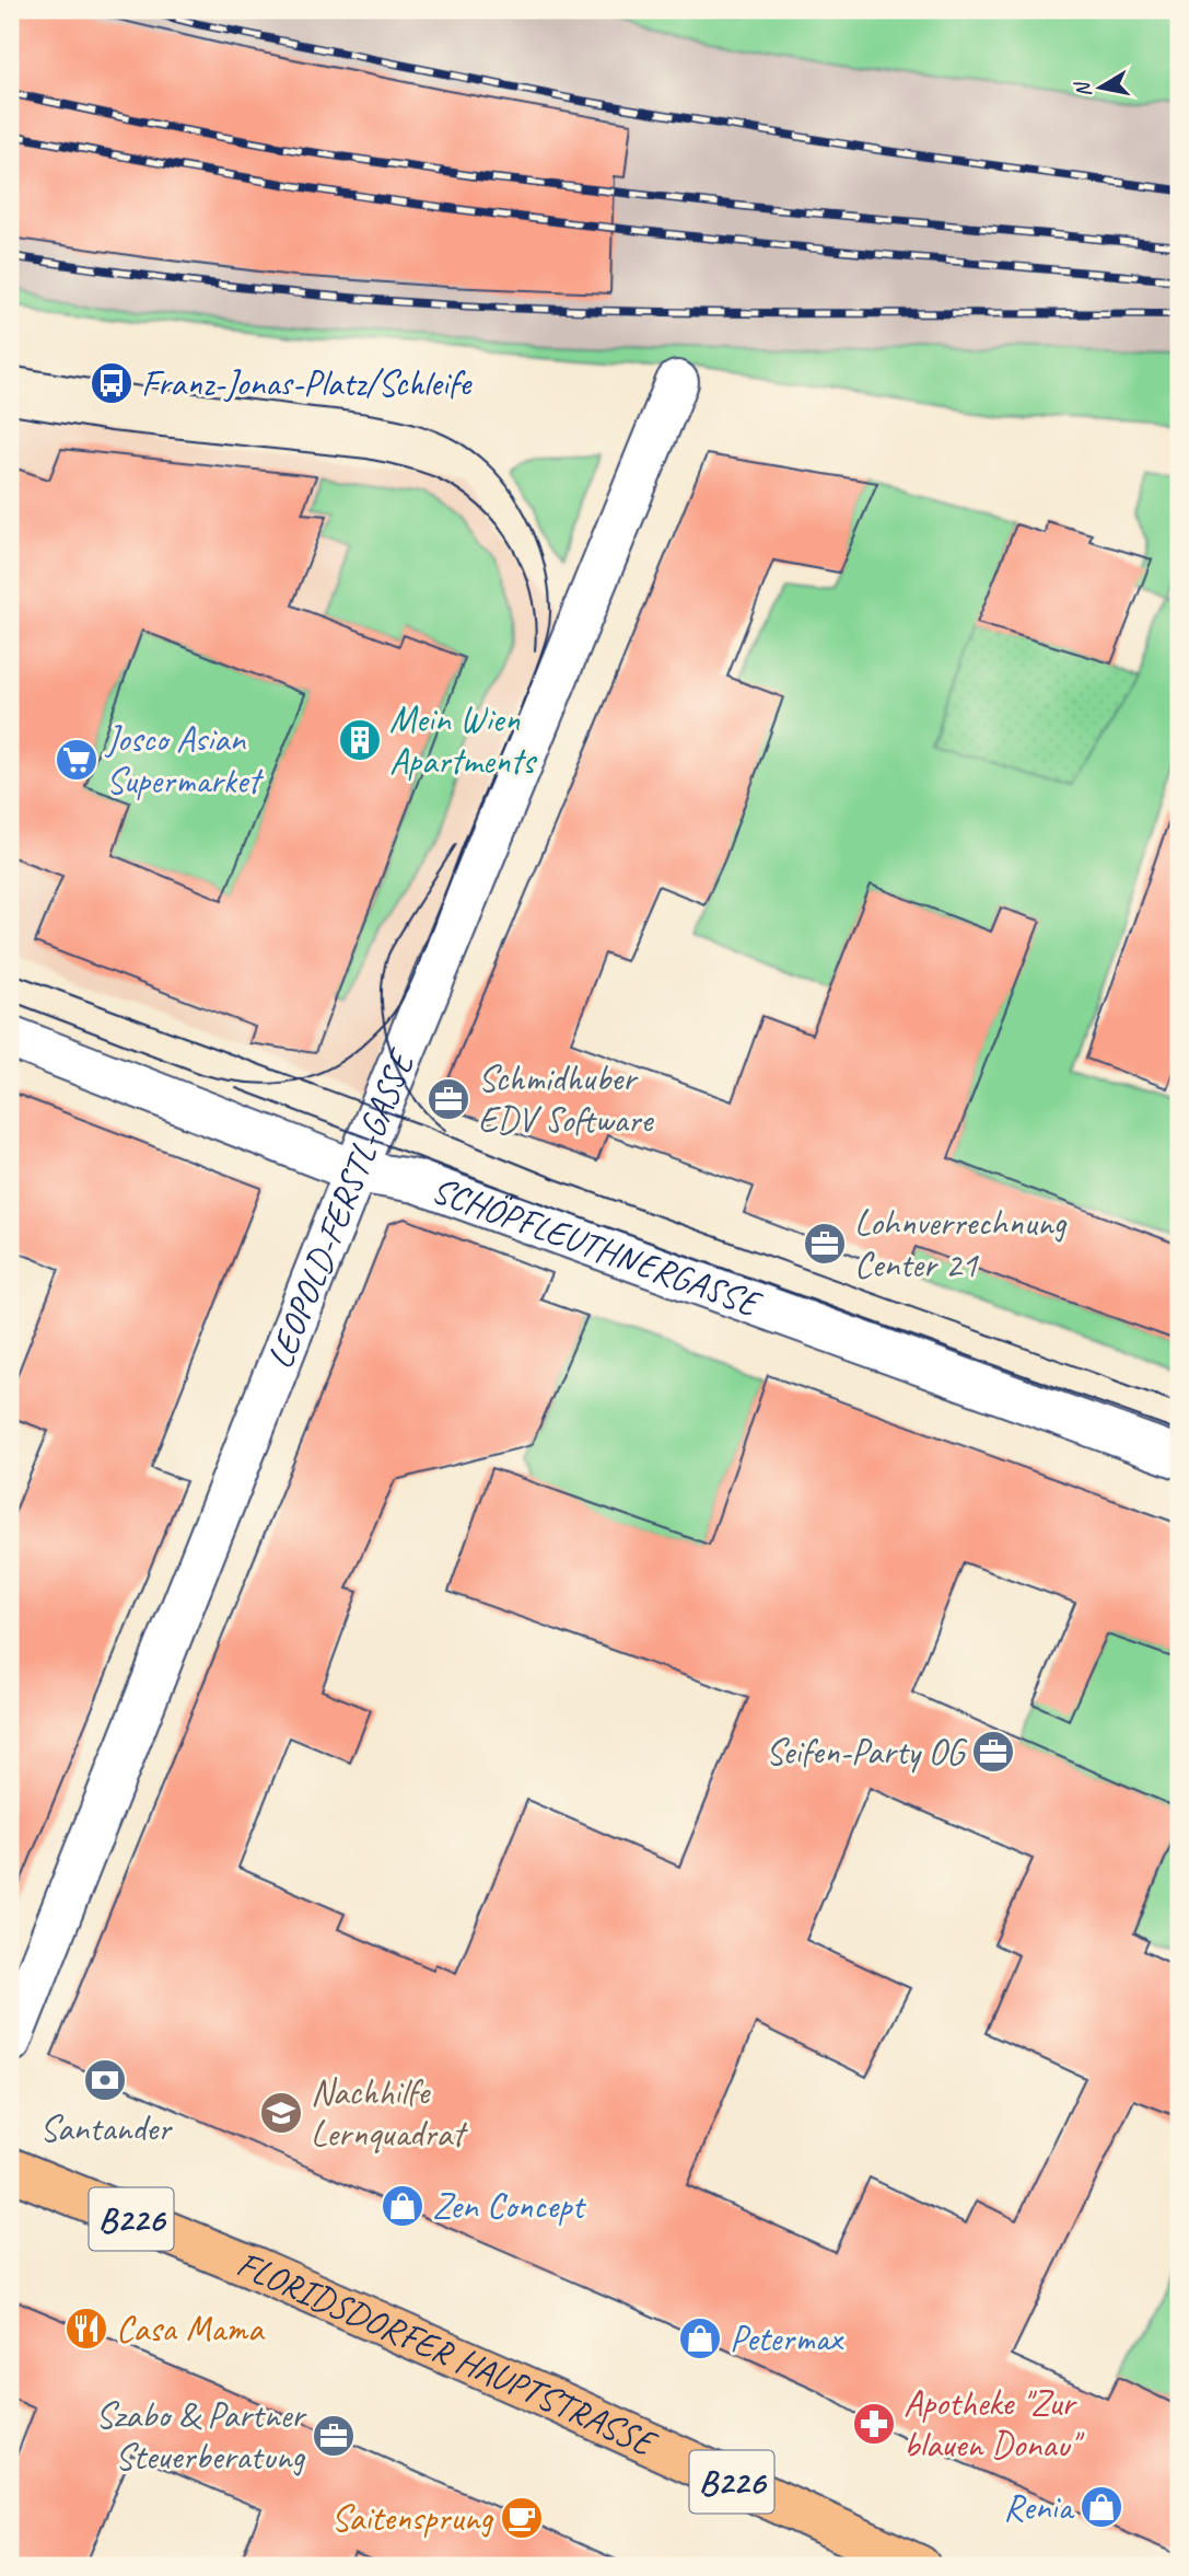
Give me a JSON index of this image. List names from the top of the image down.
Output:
{
  "streets": {
    "main road": ["B226", "FLORIDSDORFER HAUPTSTRASSE"],
    "street": ["LEOPOLD-FERSTL-GASSE", "SCHÖPFLEUTHNERGASSE"]
  },
  "crossings": [
    ["LEOPOLD-FERSTL-GASSE", "SCHÖPFLEUTHNERGASSE"]
  ],
  "places": {
    "bus stop": ["Franz-Jonas-Platz/Schleife"],
    "building": ["Mein Wien Apartments"],
    "supermarket": ["Josco Asian Supermarket"],
    "office": [
      "Schmidhuber EDV Software",
      "Lohnverrechnung Center 21",
      "Seifen-Party OG",
      "Szabo & Partner Steuerberatung"
    ],
    "bank": ["Santander"],
    "school or university": ["Nachhilfe Lernquadrat"],
    "shop": ["Zen Concept", "Petermax", "Renia"],
    "restaurant": ["Casa Mama"],
    "pharmacy": ["Apotheke \"Zur blauen Donau\""],
    "cafe": ["Saitensprung"]
  },
  "north": "left"
}
